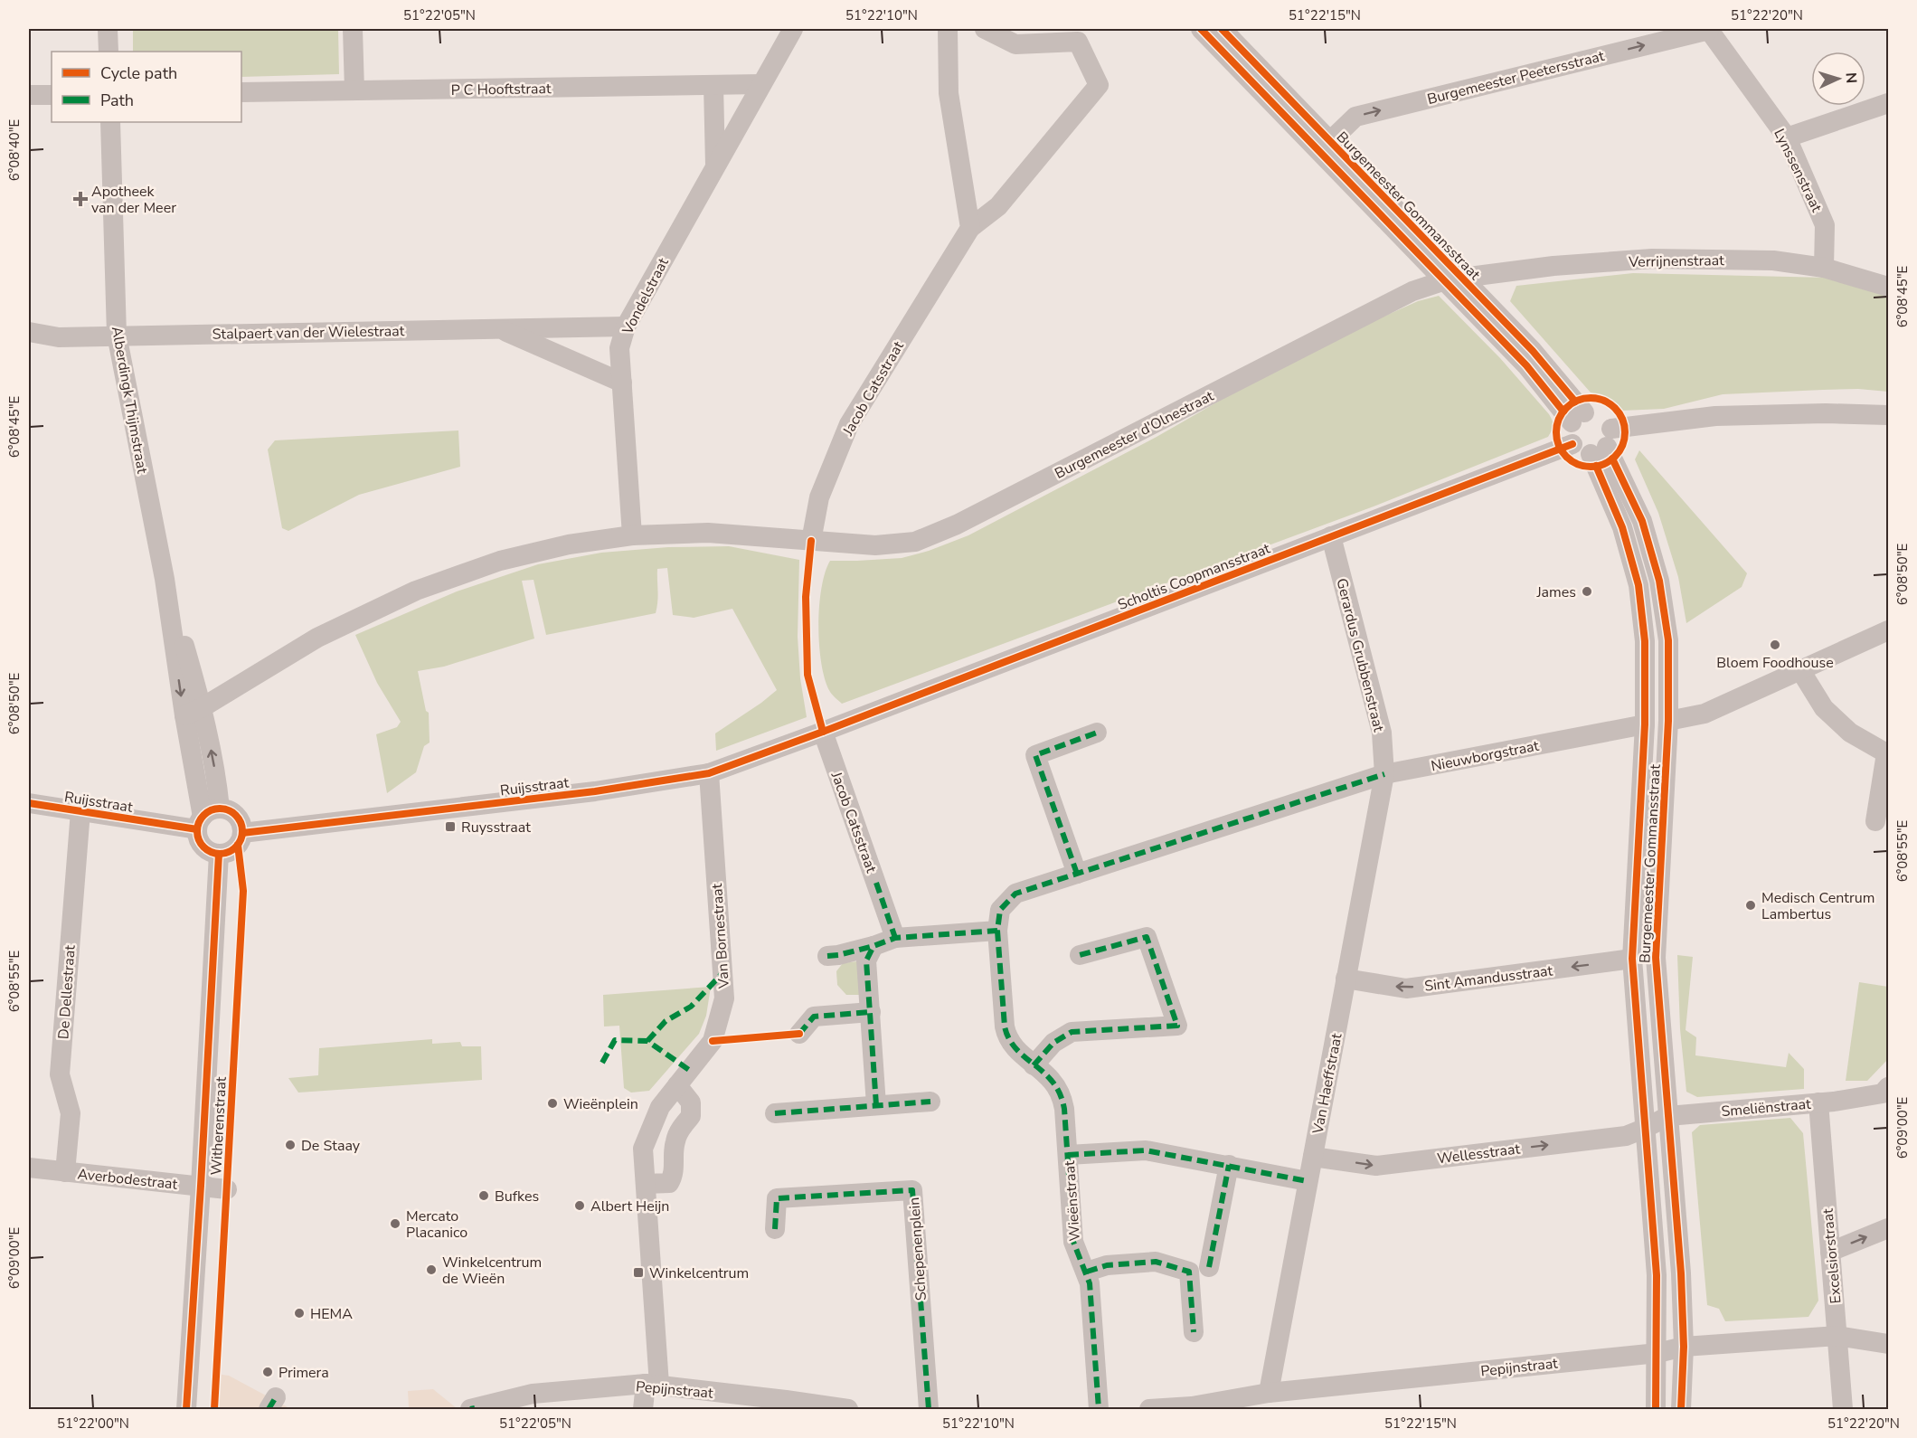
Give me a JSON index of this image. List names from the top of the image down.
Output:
{
  "streets": {
    "street": [
      "Burgemeester Peetersstraat",
      "P C Hooftstraat",
      "Lynssenstraat",
      "Burgemeester Gommansstraat",
      "Verrijnenstraat",
      "Vondelstraat",
      "Stalpaert van der Wielestraat",
      "Jacob Catsstraat",
      "Alberdingk Thijmstraat",
      "Burgemeester d'Olnestraat",
      "Scholtis Coopmansstraat",
      "Gerardus Grubbenstraat",
      "Nieuwborgstraat",
      "Ruijsstraat",
      "Van Bornestraat",
      "Sint Amandusstraat",
      "De Dellestraat",
      "Van Haeffstraat",
      "Smeliënstraat",
      "Witherenstraat",
      "Wellesstraat",
      "Averbodestraat",
      "Wieënstraat",
      "Schepenenplein",
      "Excelsiorstraat",
      "Pepijnstraat"
    ]
  },
  "crossings": [
    ["Burgemeester Peetersstraat", "Lynssenstraat"],
    ["Burgemeester Peetersstraat", "Burgemeester Gommansstraat"],
    ["P C Hooftstraat", "Vondelstraat"],
    ["Lynssenstraat", "Verrijnenstraat"],
    ["Burgemeester Gommansstraat", "Verrijnenstraat"],
    ["Burgemeester Gommansstraat", "Burgemeester d'Olnestraat"],
    ["Burgemeester Gommansstraat", "Scholtis Coopmansstraat"],
    ["Burgemeester Gommansstraat", "Nieuwborgstraat"],
    ["Burgemeester Gommansstraat", "Sint Amandusstraat"],
    ["Burgemeester Gommansstraat", "Smeliënstraat"],
    ["Burgemeester Gommansstraat", "Wellesstraat"],
    ["Burgemeester Gommansstraat", "Pepijnstraat"],
    ["Verrijnenstraat", "Burgemeester d'Olnestraat"],
    ["Vondelstraat", "Stalpaert van der Wielestraat"],
    ["Vondelstraat", "Burgemeester d'Olnestraat"],
    ["Stalpaert van der Wielestraat", "Alberdingk Thijmstraat"],
    ["Jacob Catsstraat", "Burgemeester d'Olnestraat"],
    ["Jacob Catsstraat", "Scholtis Coopmansstraat"],
    ["Jacob Catsstraat", "Ruijsstraat"],
    ["Alberdingk Thijmstraat", "Burgemeester d'Olnestraat"],
    ["Alberdingk Thijmstraat", "Ruijsstraat"],
    ["Alberdingk Thijmstraat", "Witherenstraat"],
    ["Scholtis Coopmansstraat", "Gerardus Grubbenstraat"],
    ["Scholtis Coopmansstraat", "Ruijsstraat"],
    ["Gerardus Grubbenstraat", "Nieuwborgstraat"],
    ["Gerardus Grubbenstraat", "Van Haeffstraat"],
    ["Nieuwborgstraat", "Van Haeffstraat"],
    ["Nieuwborgstraat", "Wieënstraat"],
    ["Ruijsstraat", "Van Bornestraat"],
    ["Ruijsstraat", "De Dellestraat"],
    ["Ruijsstraat", "Witherenstraat"],
    ["Van Bornestraat", "Pepijnstraat"],
    ["Sint Amandusstraat", "Van Haeffstraat"],
    ["De Dellestraat", "Averbodestraat"],
    ["Van Haeffstraat", "Wellesstraat"],
    ["Van Haeffstraat", "Pepijnstraat"],
    ["Smeliënstraat", "Wellesstraat"],
    ["Smeliënstraat", "Excelsiorstraat"],
    ["Witherenstraat", "Averbodestraat"],
    ["Excelsiorstraat", "Pepijnstraat"]
  ],
  "one_way": ["Burgemeester Peetersstraat", "Sint Amandusstraat", "Wellesstraat"],
  "places": {
    "health": ["Apotheek van der Meer"],
    "other": [
      "James",
      "Bloem Foodhouse",
      "Medisch Centrum Lambertus",
      "Wieënplein",
      "De Staay",
      "Bufkes",
      "Albert Heijn",
      "Mercato Placanico",
      "Winkelcentrum de Wieën",
      "HEMA",
      "Primera"
    ],
    "transit": ["Ruysstraat", "Winkelcentrum"]
  },
  "legend": ["Cycle path", "Path"],
  "north": "right",
  "coordinates": [
    "51°22'05\"N",
    "51°22'10\"N",
    "51°22'15\"N",
    "51°22'20\"N",
    "6°08'40\"E",
    "6°08'45\"E",
    "6°08'50\"E",
    "6°08'55\"E",
    "6°09'00\"E",
    "51°22'00\"N"
  ]
}
